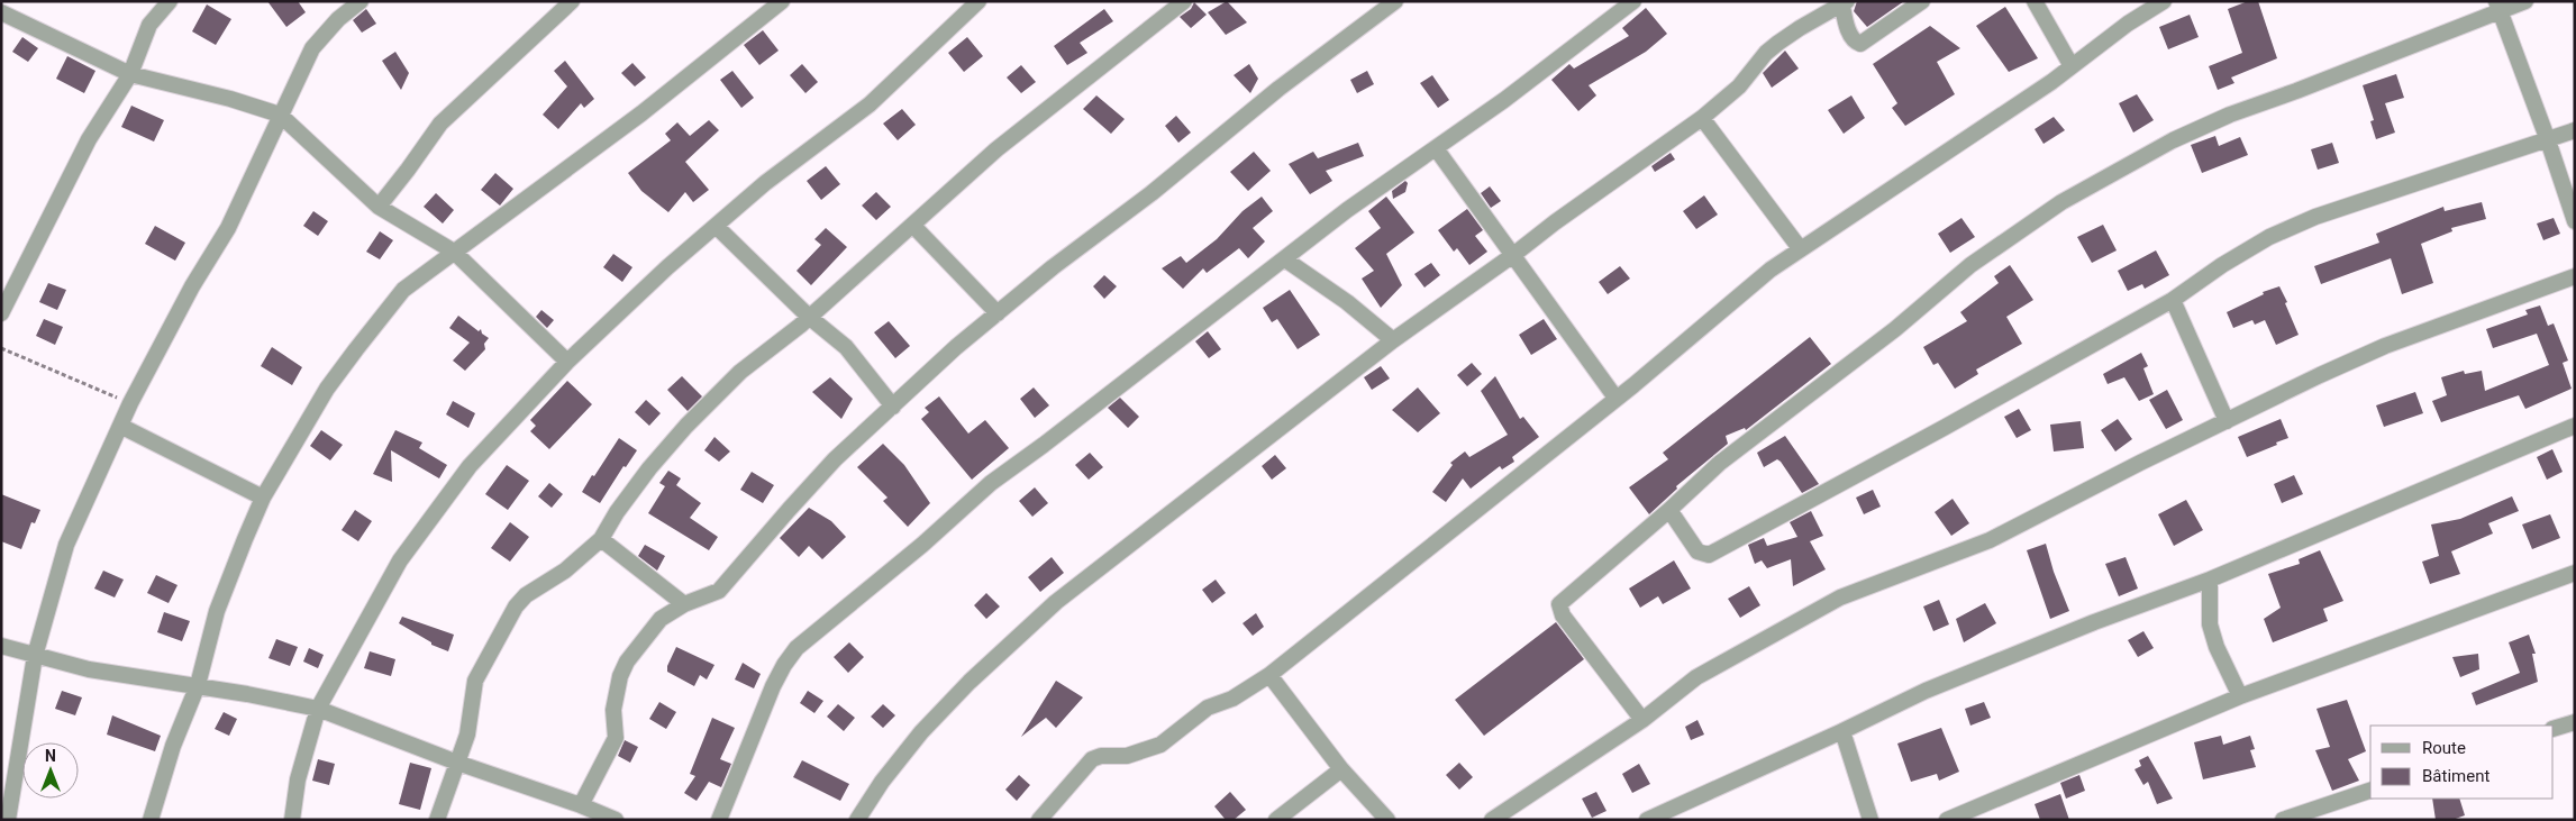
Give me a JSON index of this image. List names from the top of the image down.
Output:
{
  "legend": ["Route", "Bâtiment"],
  "north": "top"
}
